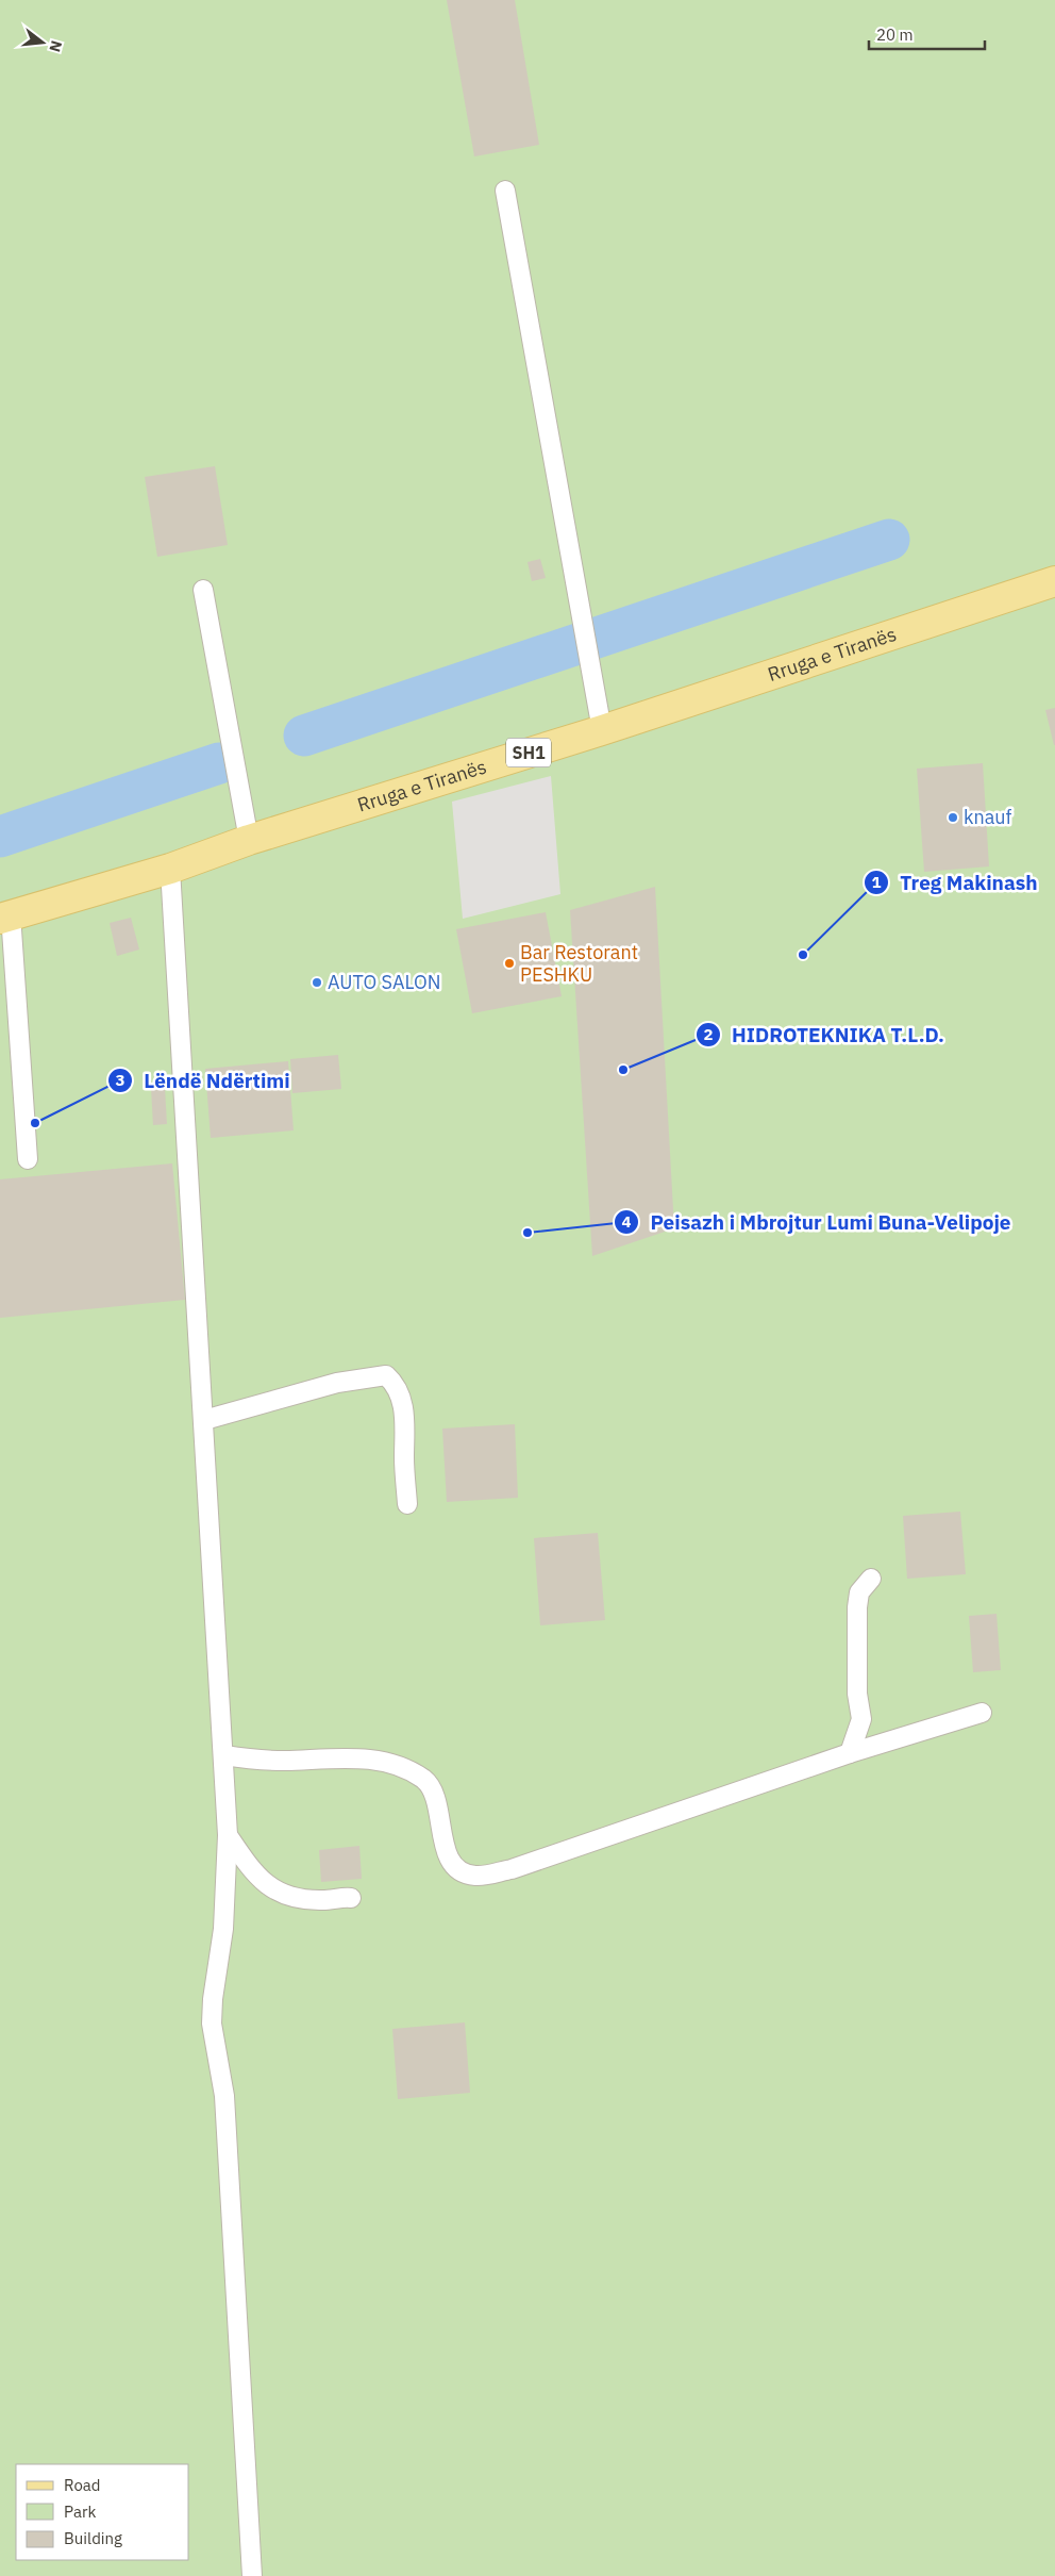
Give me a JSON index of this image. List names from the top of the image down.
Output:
{
  "streets": {
    "main road": ["Rruga e Tiranës", "SH1"]
  },
  "places": [
    "knauf",
    "Treg Makinash",
    "Bar Restorant PESHKU",
    "AUTO SALON",
    "HIDROTEKNIKA T.L.D.",
    "Lëndë Ndërtimi",
    "Peisazh i Mbrojtur Lumi Buna-Velipoje"
  ],
  "legend": ["Road", "Park", "Building"],
  "scale_bar": "20 m",
  "north": "right"
}
